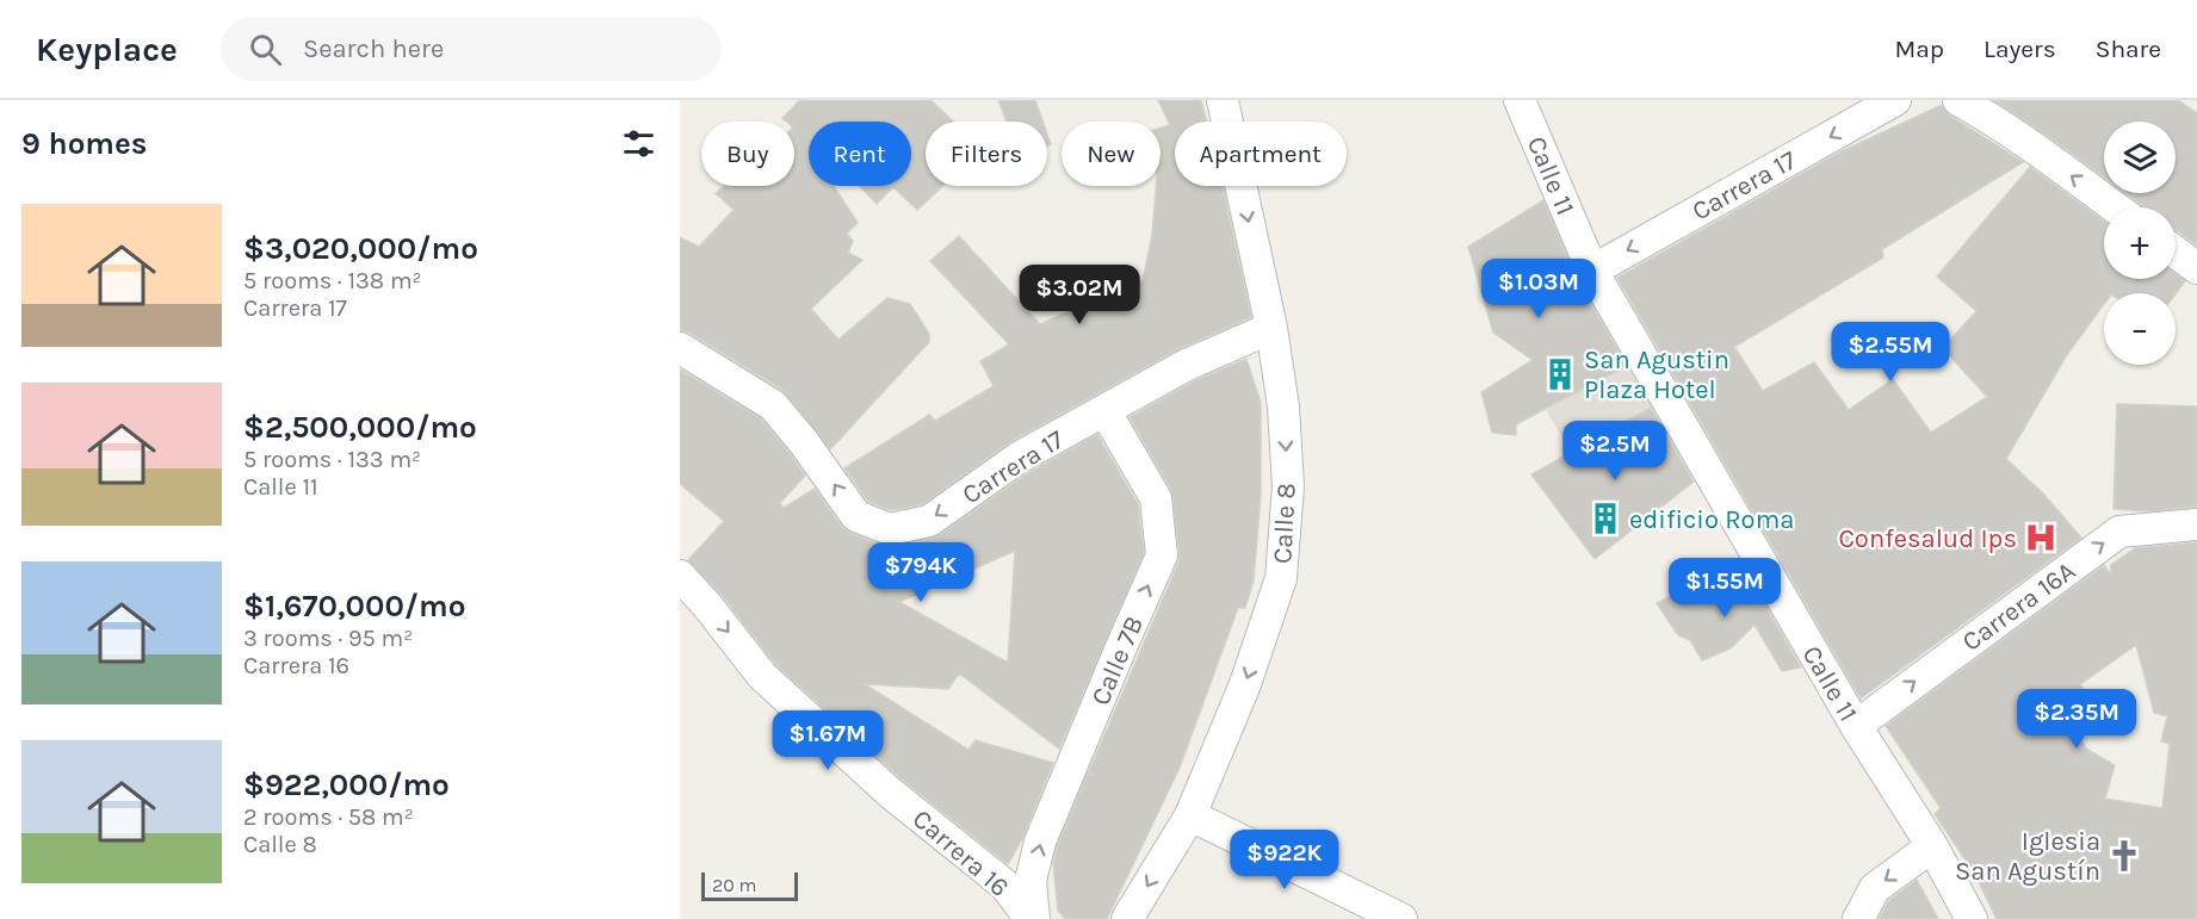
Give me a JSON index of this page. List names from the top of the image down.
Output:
{
  "streets": {
    "street": [
      "Calle 11",
      "Carrera 17",
      "Calle 8",
      "Carrera 16A",
      "Calle 7B",
      "Carrera 16"
    ]
  },
  "crossings": [
    ["Calle 11", "Carrera 17"],
    ["Calle 11", "Carrera 16A"],
    ["Carrera 17", "Calle 8"],
    ["Carrera 17", "Calle 7B"],
    ["Calle 7B", "Carrera 16"]
  ],
  "one_way": [
    "Carrera 17",
    "Calle 8",
    "Carrera 16A",
    "Calle 7B",
    "Carrera 16"
  ],
  "places": {
    "building": ["San Agustin Plaza Hotel", "edificio Roma"],
    "hospital": ["Confesalud Ips"],
    "church": ["Iglesia San Agustín"]
  },
  "scale_bar": "20 m",
  "page": {
    "header": "Keyplace",
    "search": "Search here",
    "nav": ["Map", "Layers", "Share"],
    "heading": "9 homes",
    "map_buttons": ["+", "−"],
    "chip": [
      "Buy",
      "Rent",
      "Filters",
      "New",
      "Apartment"
    ],
    "list": [
      {
        "name": "$3,020,000/mo",
        "note": "5 rooms · 138 m² · Carrera 17"
      },
      {
        "name": "$2,500,000/mo",
        "note": "5 rooms · 133 m² · Calle 11"
      },
      {
        "name": "$1,670,000/mo",
        "note": "3 rooms · 95 m² · Carrera 16"
      },
      {
        "name": "$922,000/mo",
        "note": "2 rooms · 58 m² · Calle 8"
      }
    ],
    "price": [
      "$1.03M",
      "$3.02M",
      "$2.55M",
      "$2.5M",
      "$794K",
      "$1.55M",
      "$2.35M",
      "$1.67M",
      "$922K"
    ],
    "scale": "20 m"
  }
}
